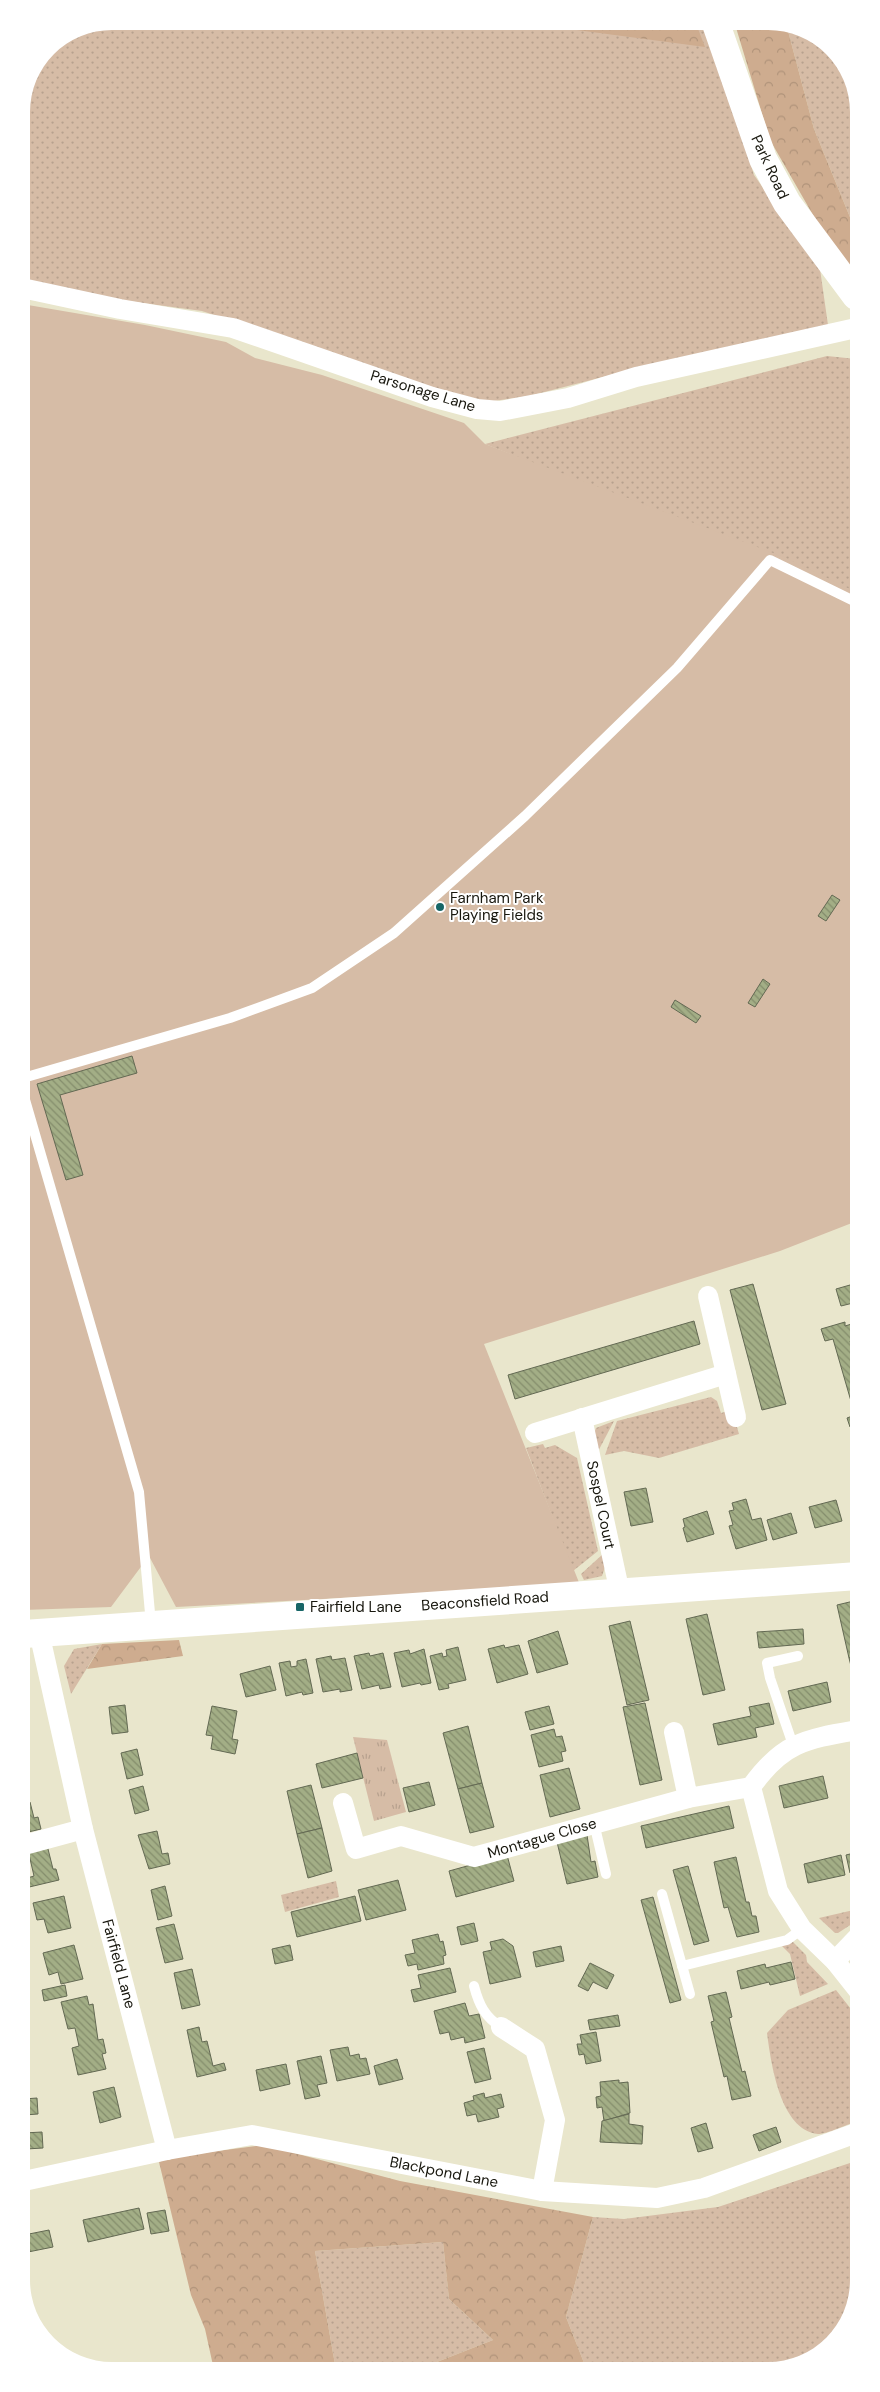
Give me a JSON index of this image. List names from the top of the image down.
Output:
{
  "streets": {
    "main road": ["Park Road", "Beaconsfield Road"],
    "street": [
      "Parsonage Lane",
      "Sospel Court",
      "Montague Close",
      "Fairfield Lane",
      "Blackpond Lane"
    ]
  },
  "crossings": [
    ["Sospel Court", "Beaconsfield Road"],
    ["Beaconsfield Road", "Fairfield Lane"],
    ["Fairfield Lane", "Blackpond Lane"]
  ],
  "places": {
    "other": ["Farnham Park Playing Fields"],
    "transit": ["Fairfield Lane"]
  }
}
